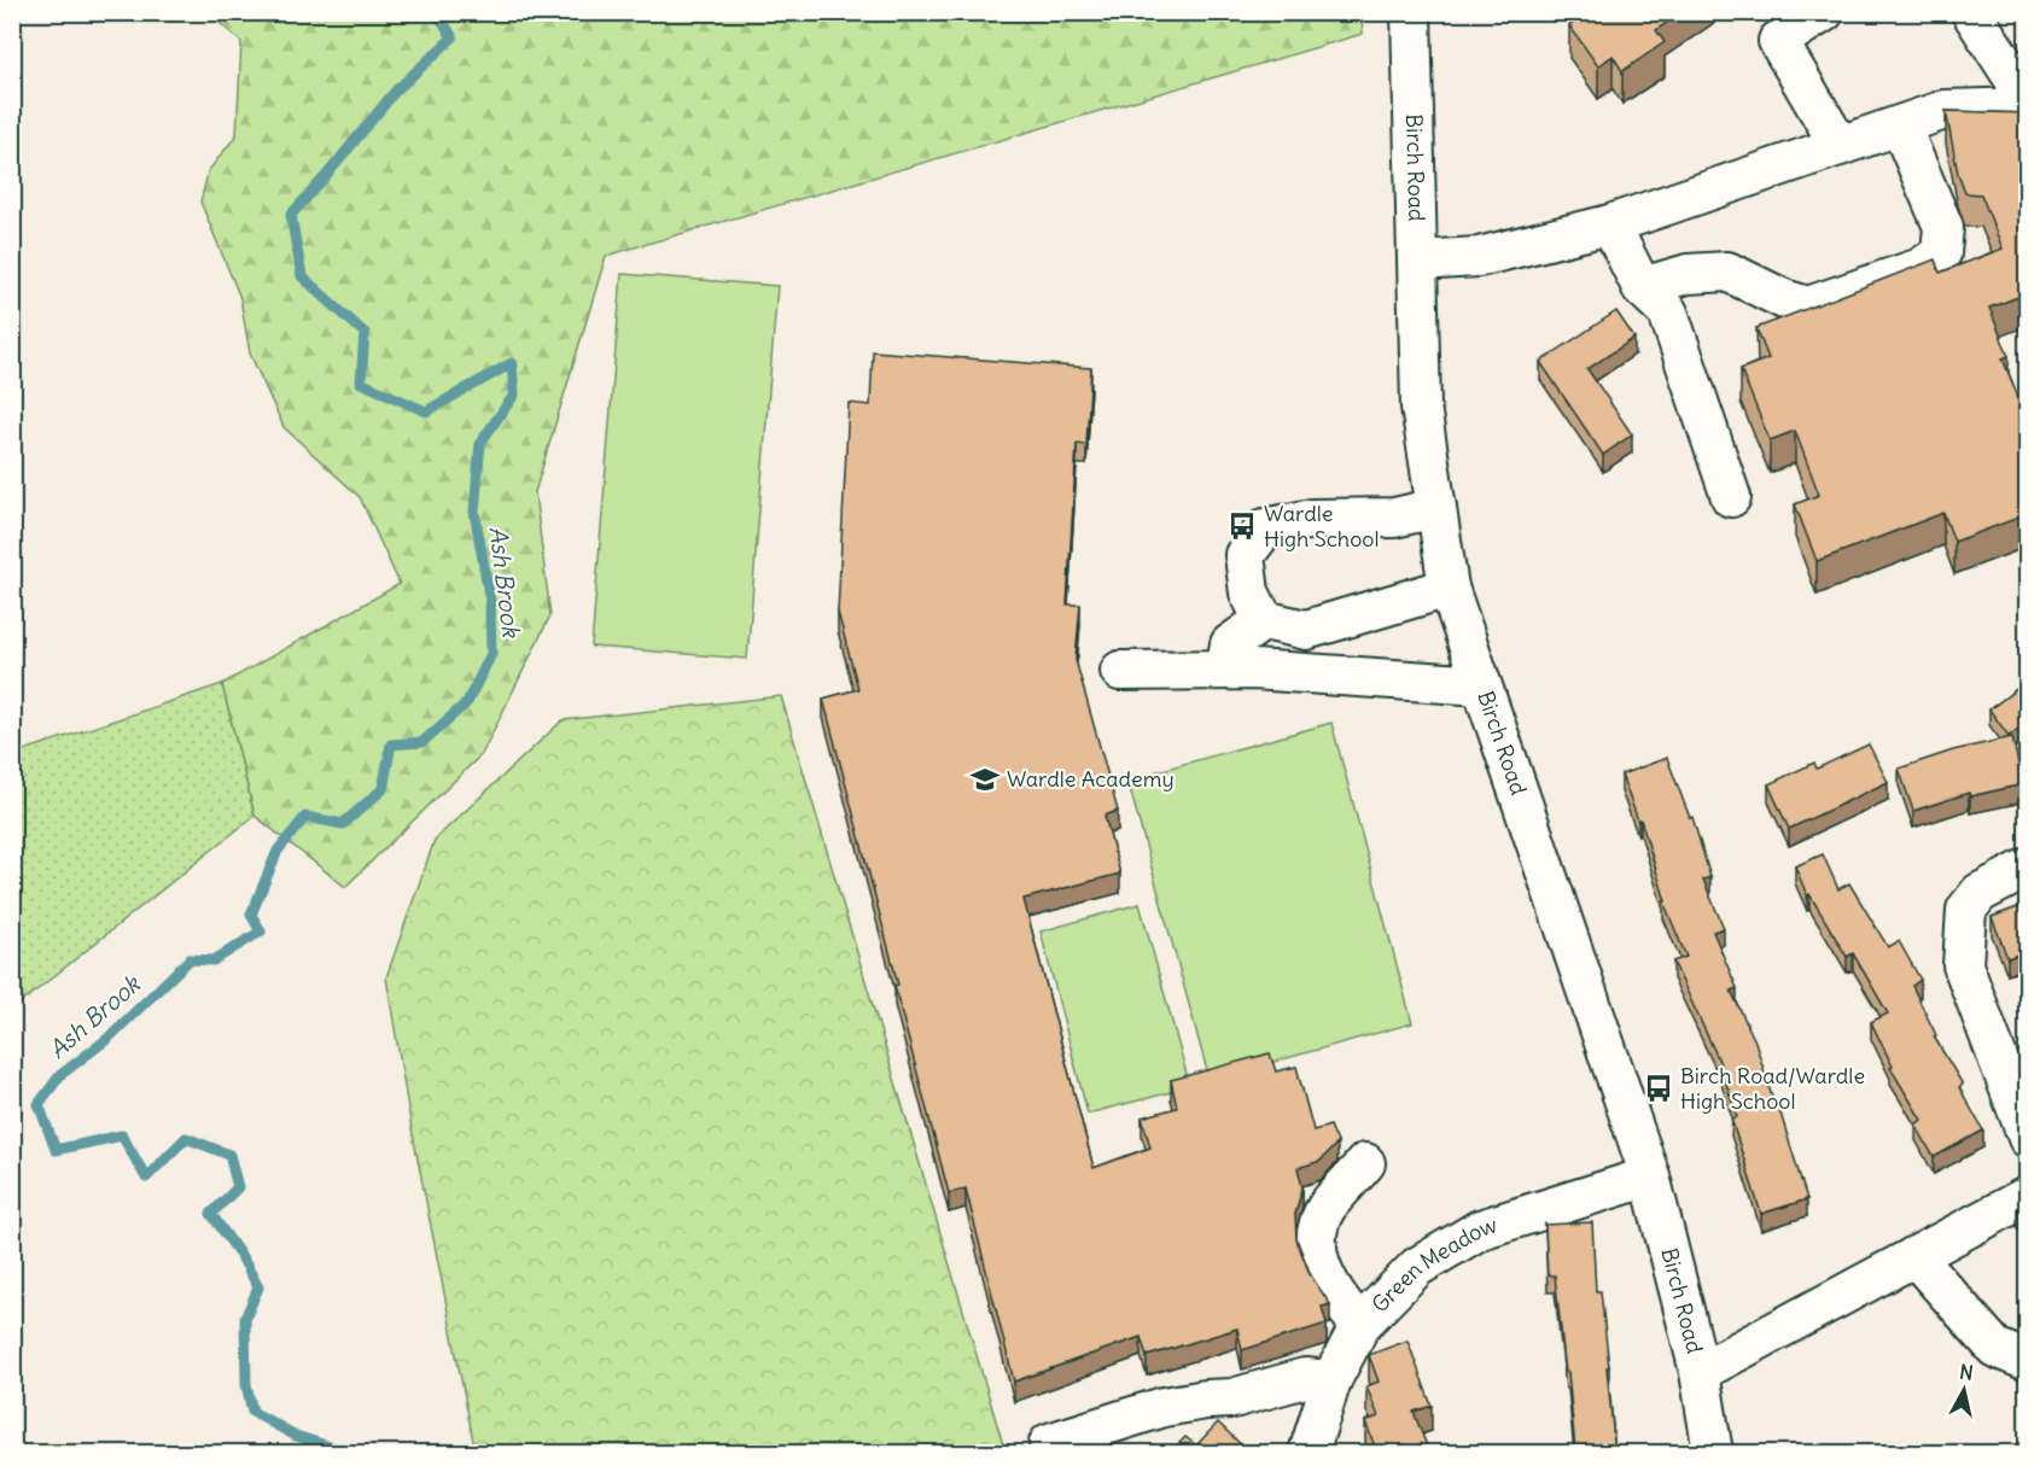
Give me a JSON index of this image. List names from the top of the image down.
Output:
{
  "streets": {
    "street": ["Birch Road", "Green Meadow"]
  },
  "crossings": [
    ["Birch Road", "Green Meadow"]
  ],
  "water": ["Ash Brook"],
  "places": {
    "bus stop": ["Wardle High School", "Birch Road/Wardle High School"],
    "school or university": ["Wardle Academy"]
  },
  "north": "top"
}
